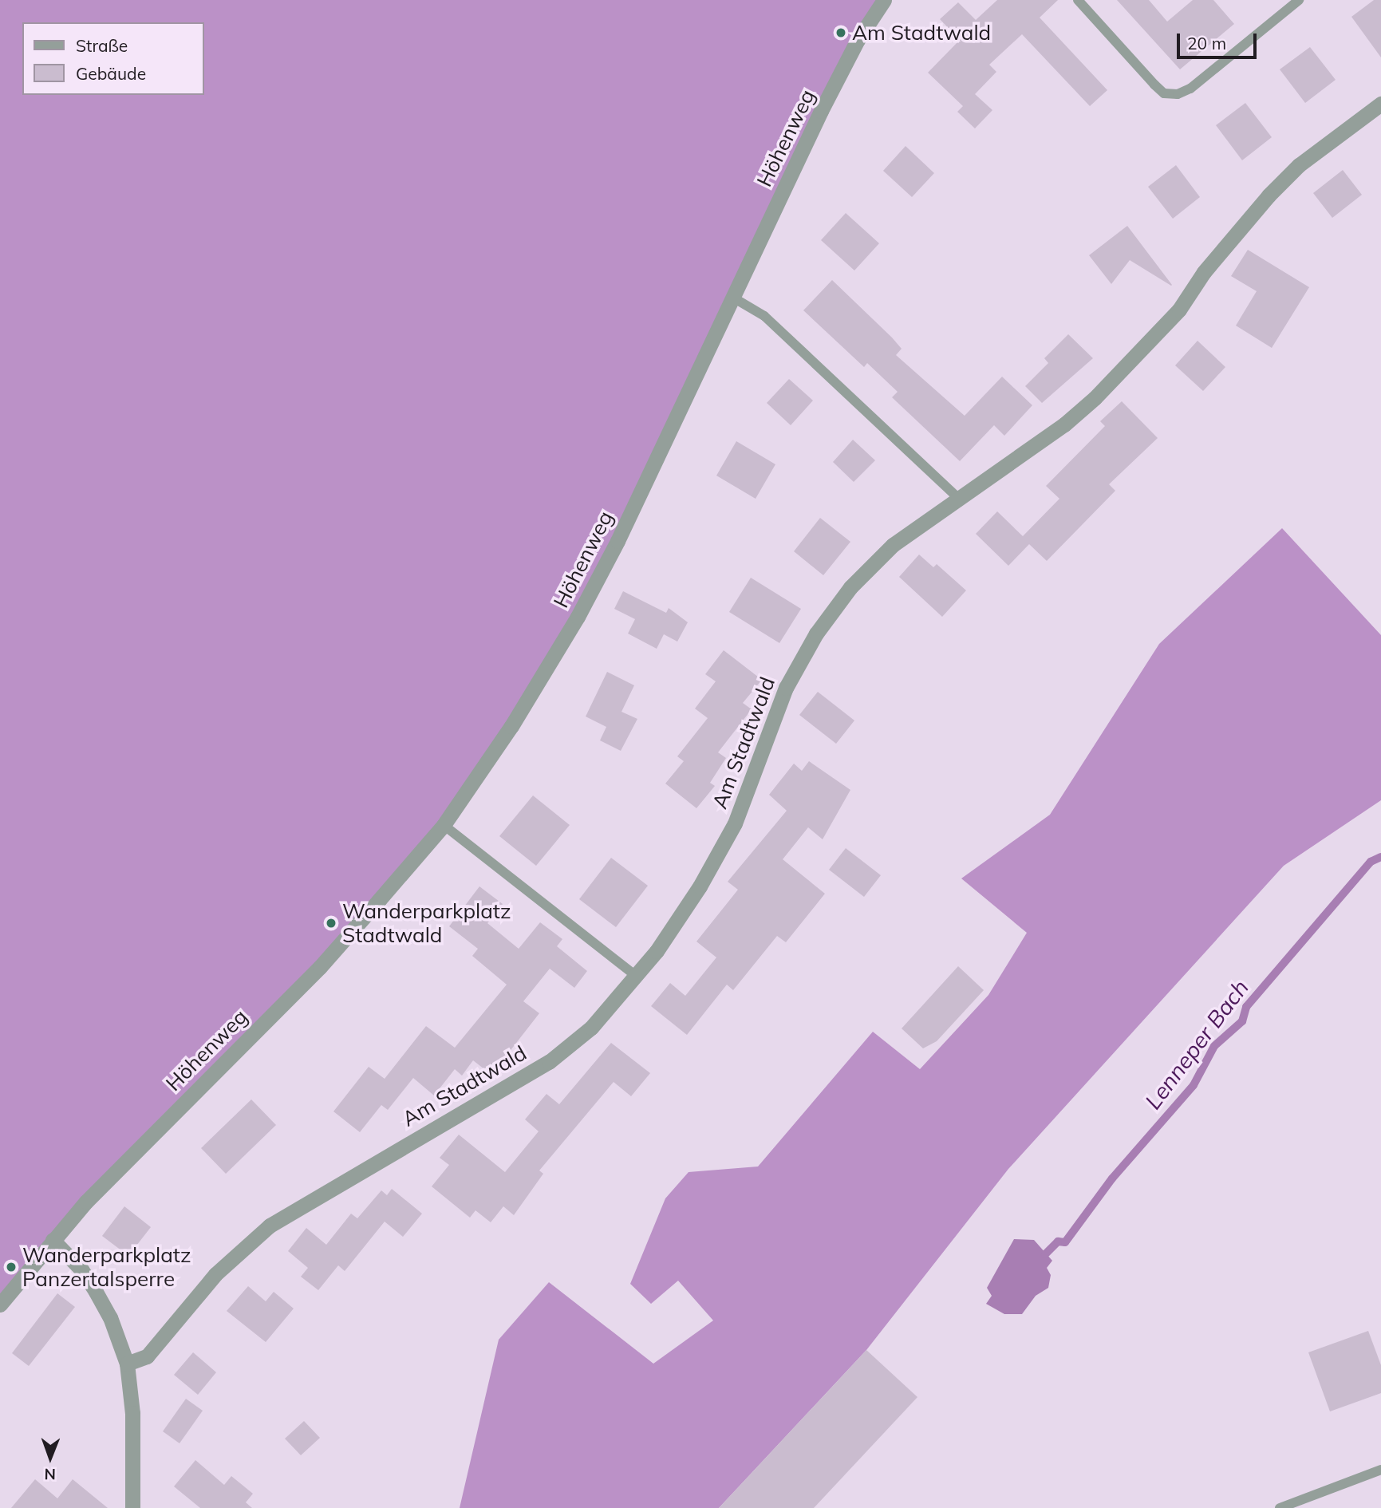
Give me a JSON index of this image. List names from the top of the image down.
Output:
{
  "streets": {
    "street": ["Höhenweg", "Am Stadtwald"]
  },
  "water": ["Lenneper Bach"],
  "places": ["Am Stadtwald", "Wanderparkplatz Stadtwald", "Wanderparkplatz Panzertalsperre"],
  "legend": ["Straße", "Gebäude"],
  "scale_bar": "20 m",
  "north": "bottom"
}
